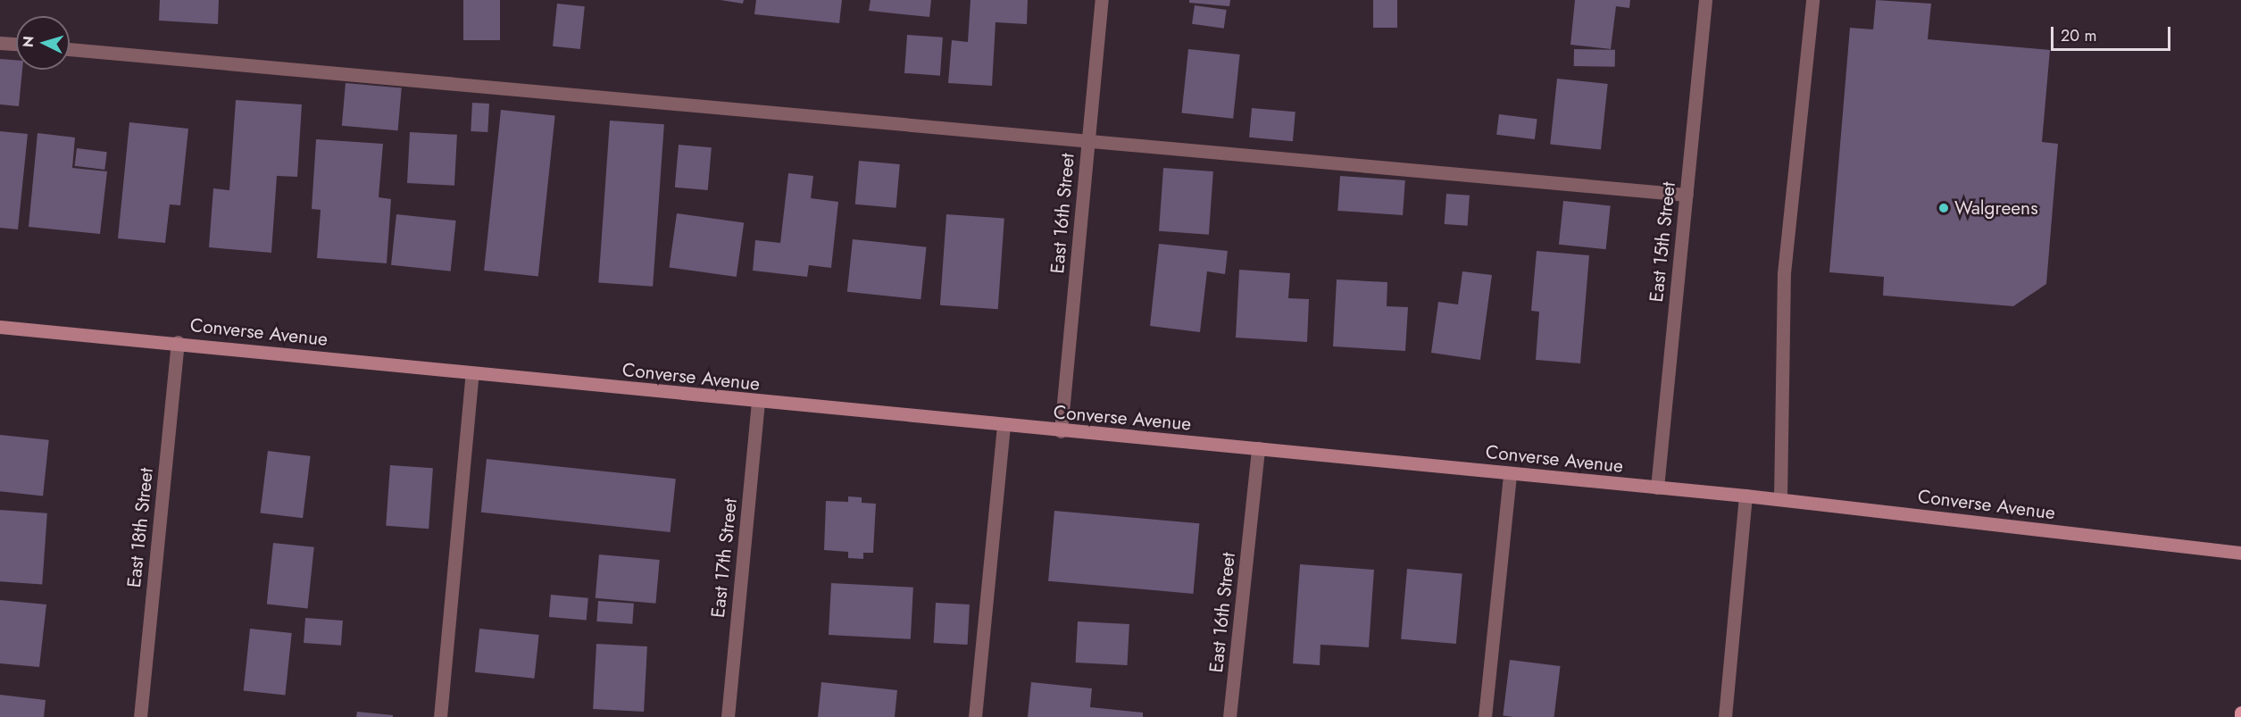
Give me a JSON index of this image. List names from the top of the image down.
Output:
{
  "streets": {
    "main road": ["Converse Avenue"],
    "street": [
      "East 16th Street",
      "East 15th Street",
      "East 18th Street",
      "East 17th Street"
    ]
  },
  "crossings": [
    ["East 16th Street", "Converse Avenue"],
    ["East 15th Street", "Converse Avenue"],
    ["Converse Avenue", "East 18th Street"],
    ["Converse Avenue", "East 17th Street"]
  ],
  "places": ["Walgreens"],
  "scale_bar": "20 m",
  "north": "left"
}
